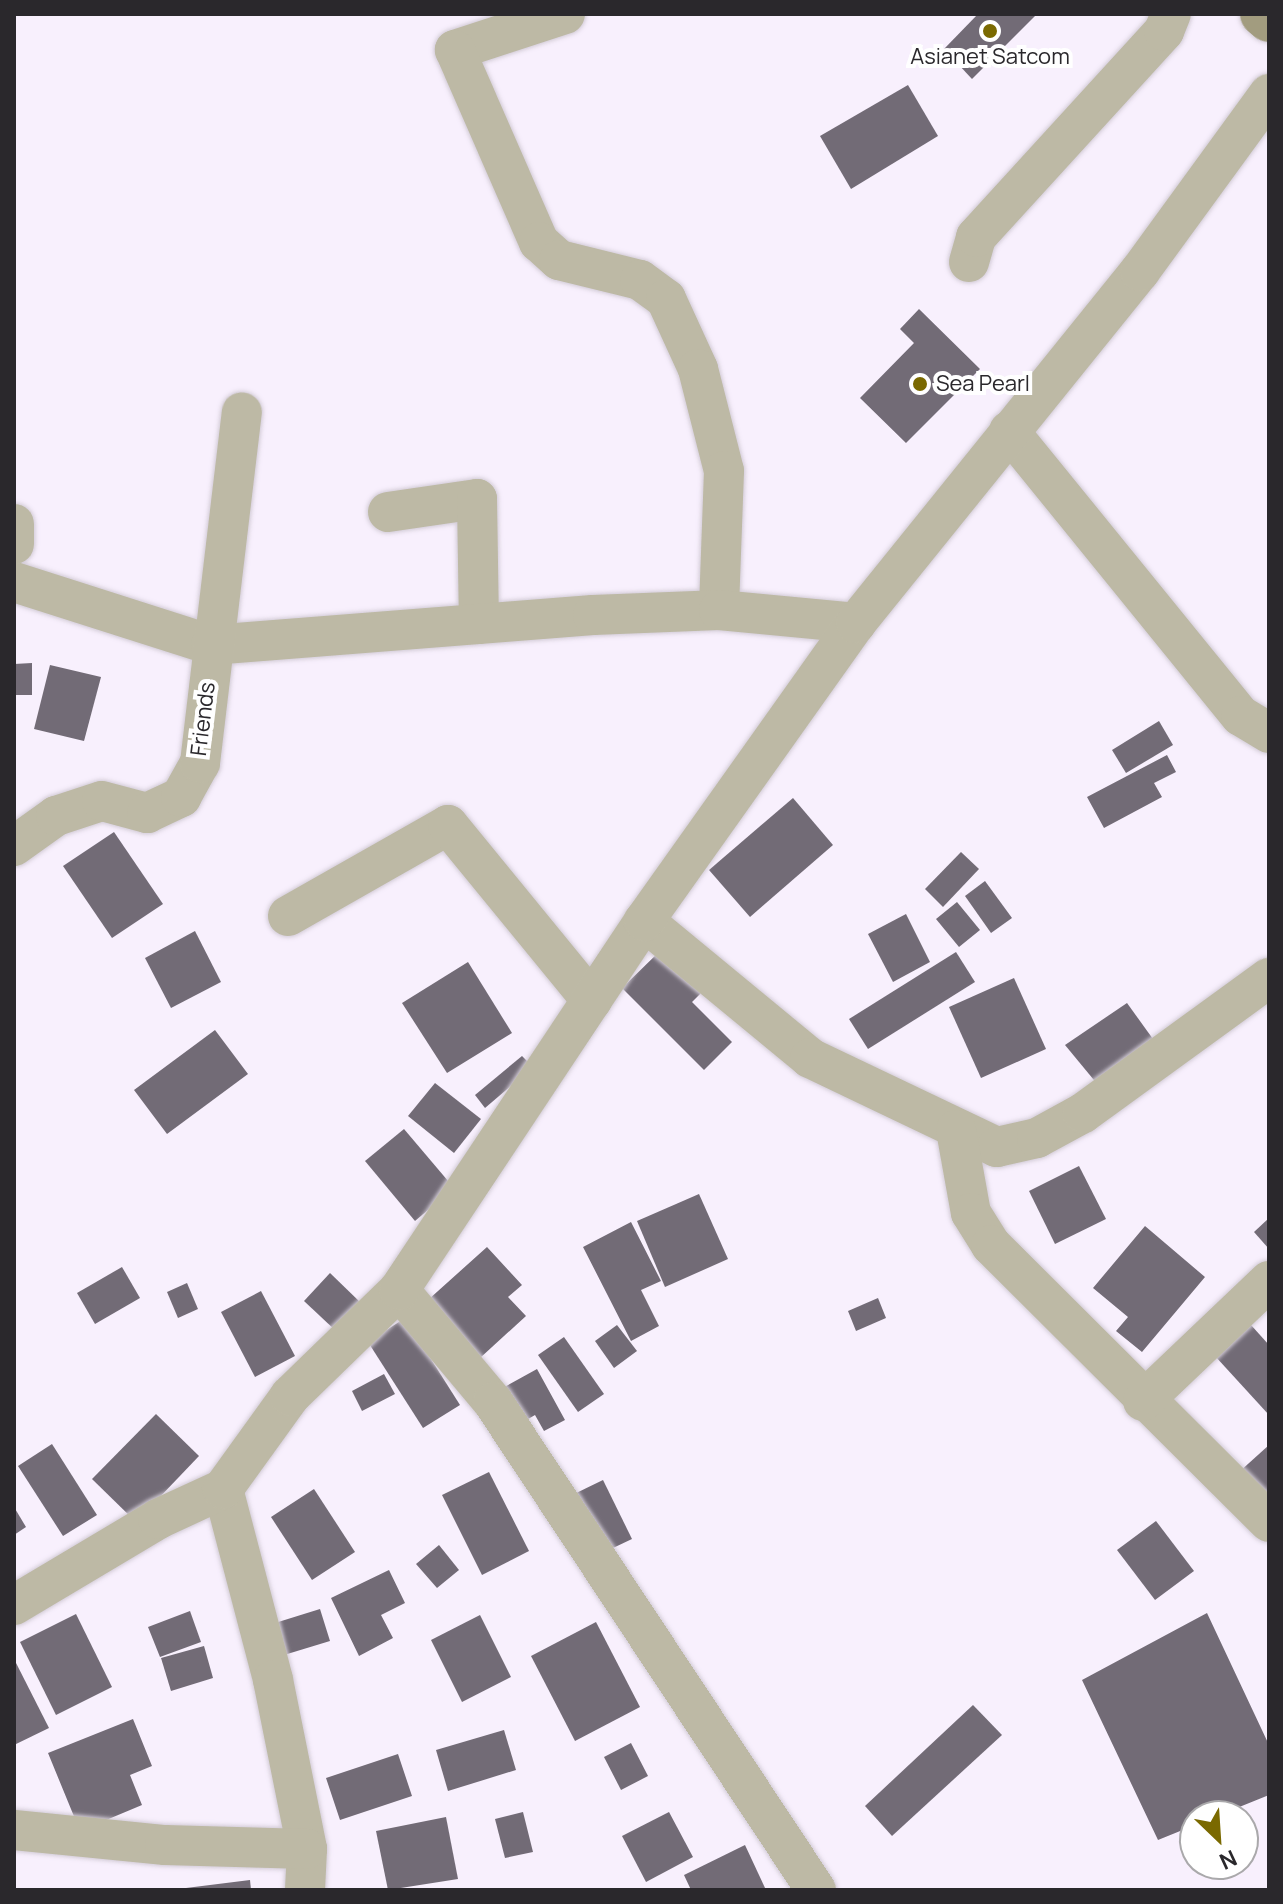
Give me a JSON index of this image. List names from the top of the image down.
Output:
{
  "streets": {
    "street": ["Friends"]
  },
  "places": ["Asianet Satcom", "Sea Pearl"],
  "north": "bottom right"
}
